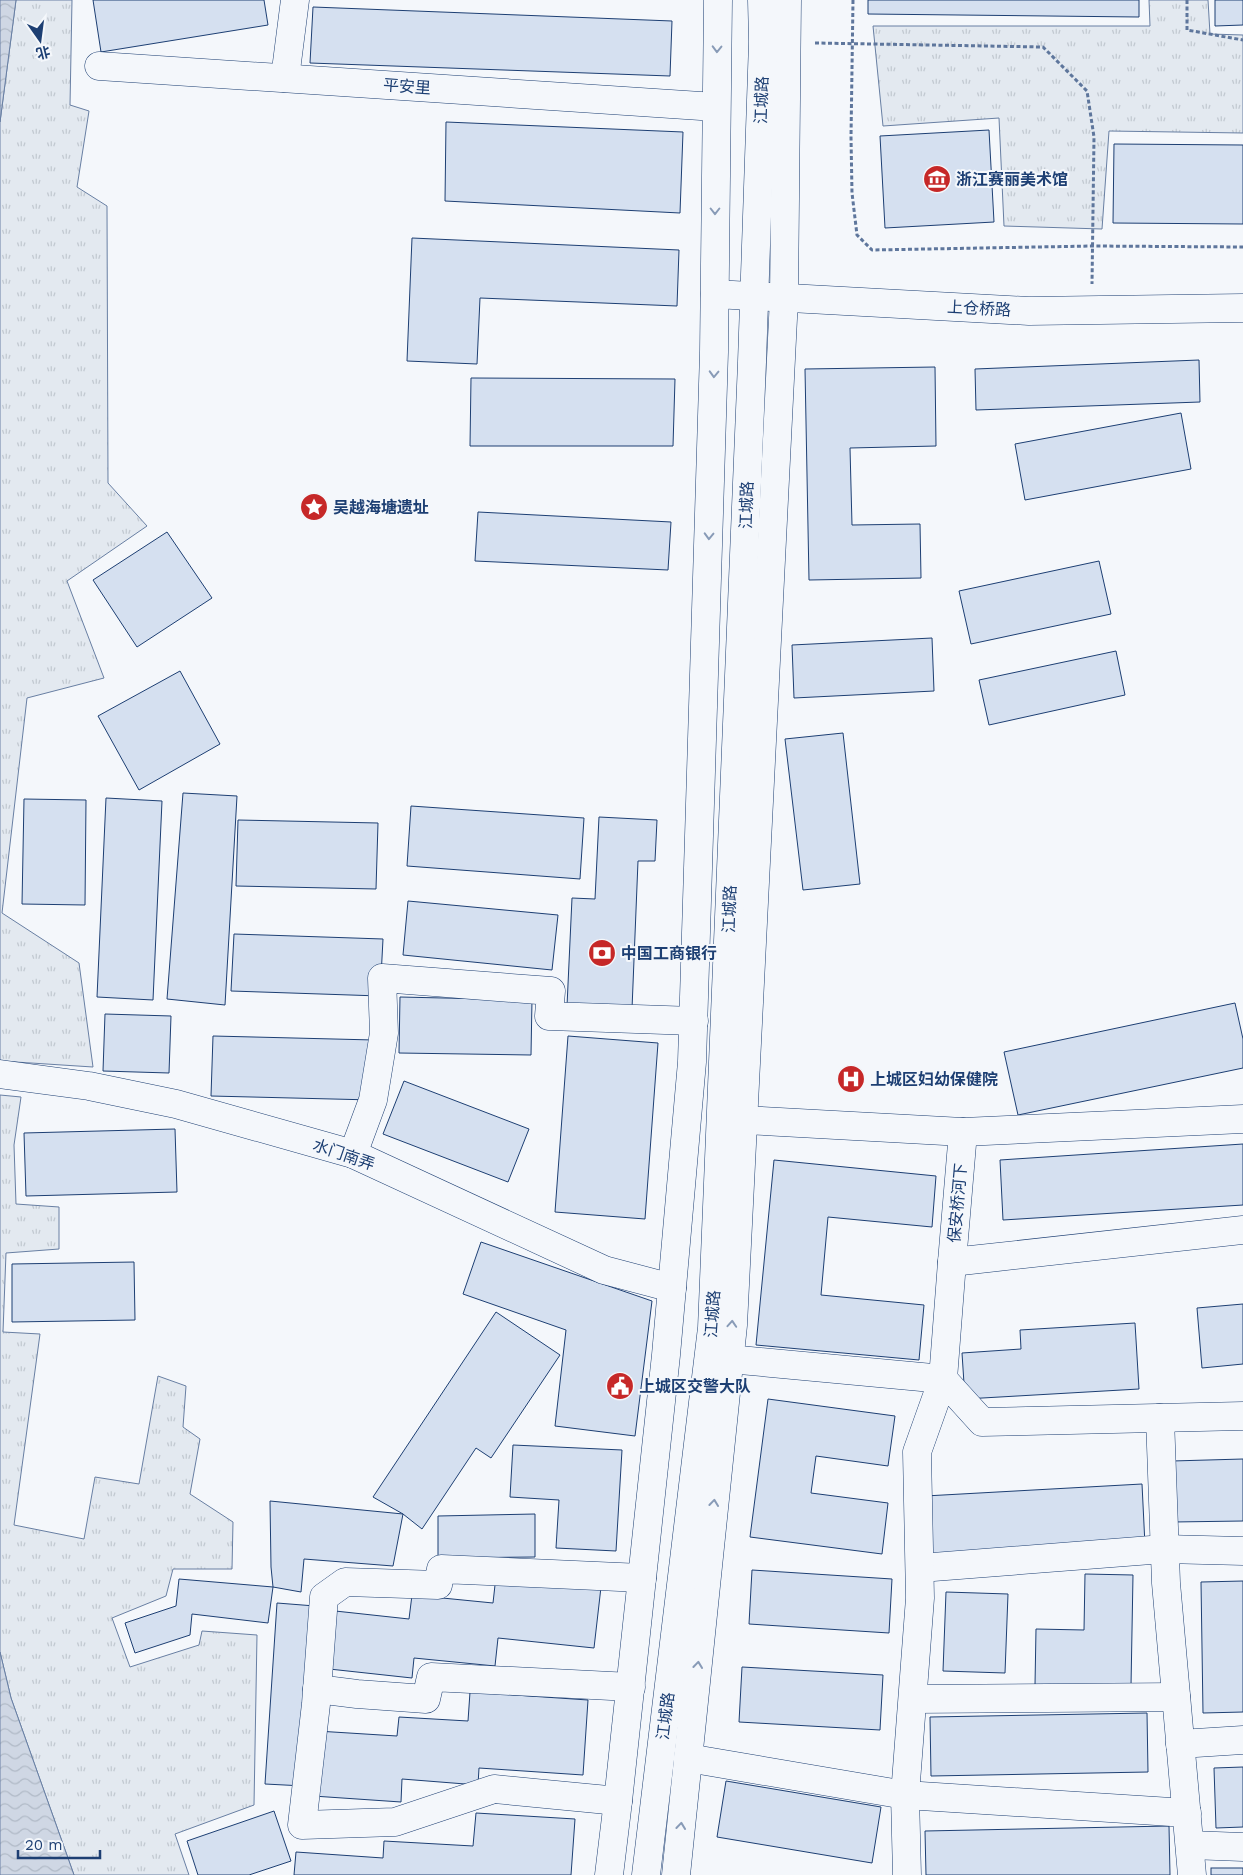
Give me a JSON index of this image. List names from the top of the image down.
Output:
{
  "streets": {
    "street": [
      "平安里",
      "江城路",
      "上仓桥路",
      "水门南弄",
      "保安桥河下"
    ]
  },
  "crossings": [
    ["平安里", "江城路"],
    ["江城路", "上仓桥路"],
    ["江城路", "水门南弄"]
  ],
  "places": {
    "museum": ["浙江赛丽美术馆"],
    "place": ["吴越海塘遗址"],
    "bank": ["中国工商银行"],
    "hospital": ["上城区妇幼保健院"],
    "public building": ["上城区交警大队"]
  },
  "scale_bar": "20 m",
  "north": "bottom"
}
